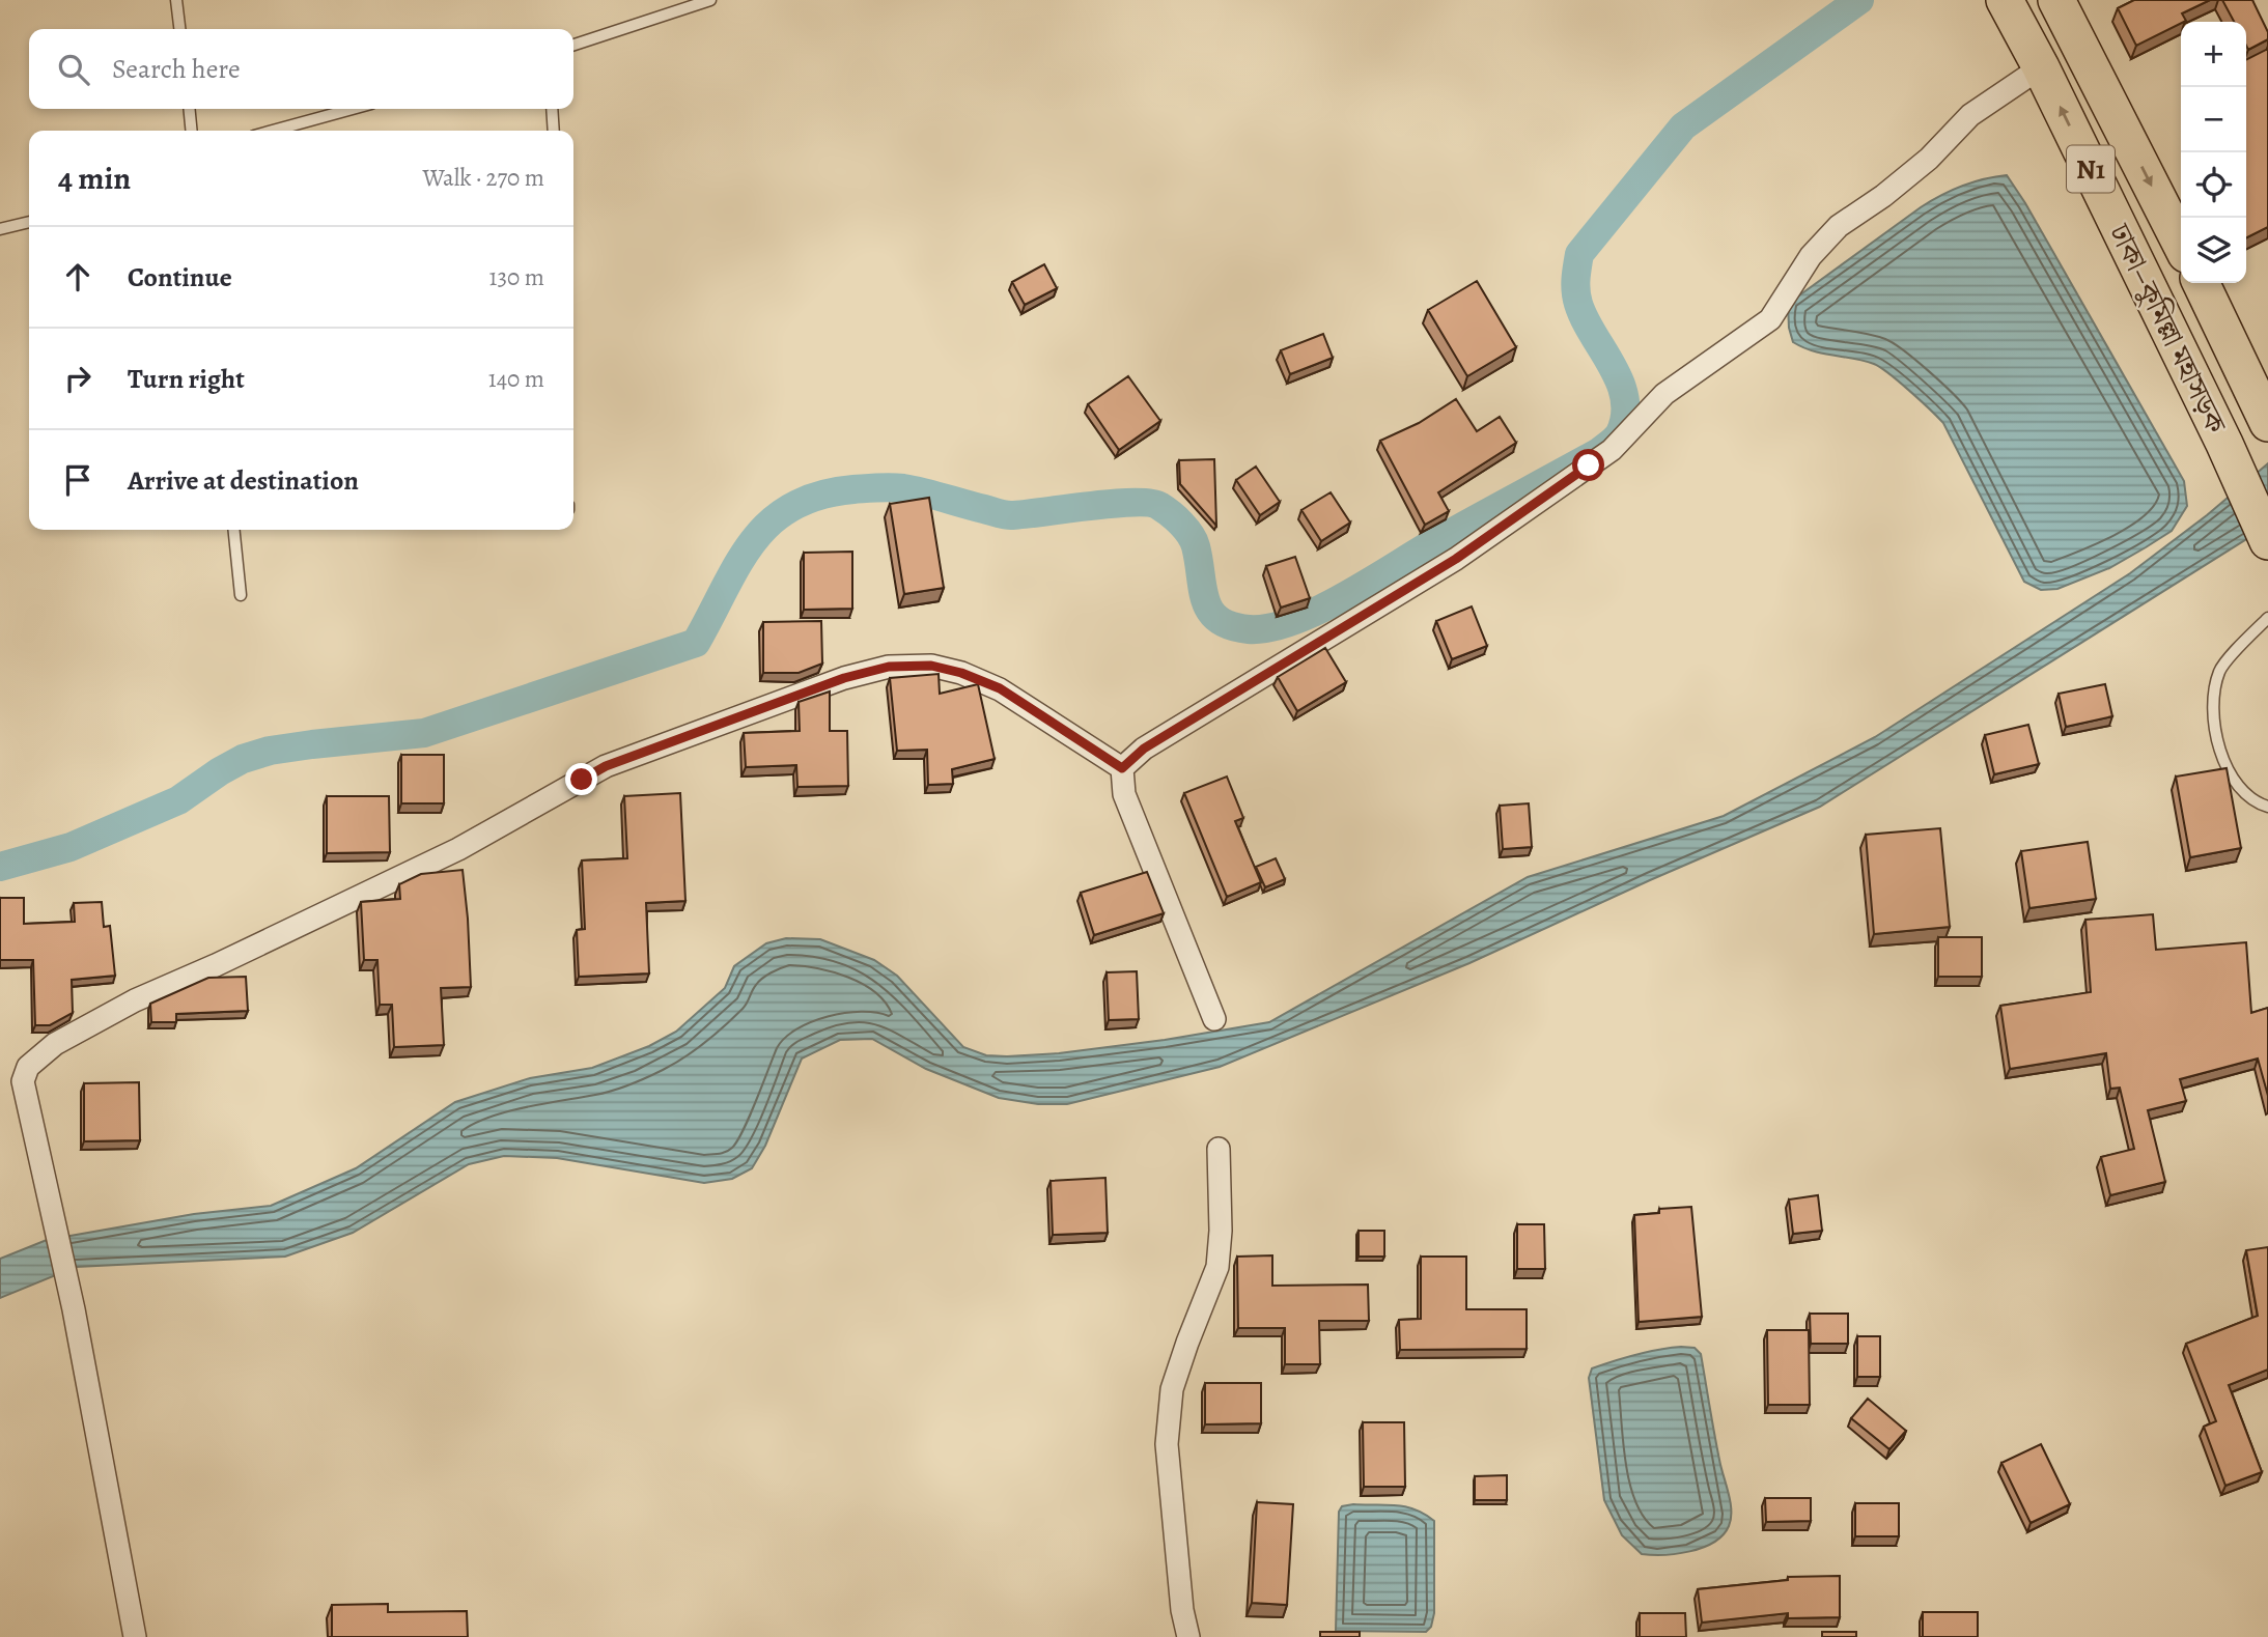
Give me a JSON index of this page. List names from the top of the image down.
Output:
{
  "streets": {
    "highway": ["N1", "ঢাকা–কুমিল্লা মহাসড়ক"]
  },
  "page": {
    "map_buttons": ["+", "−"],
    "search": "Search here",
    "heading": ["4 min", "Walk · 270 m"],
    "list": [
      ["Continue", "130 m"],
      ["Turn right", "140 m"],
      "Arrive at destination"
    ]
  }
}
